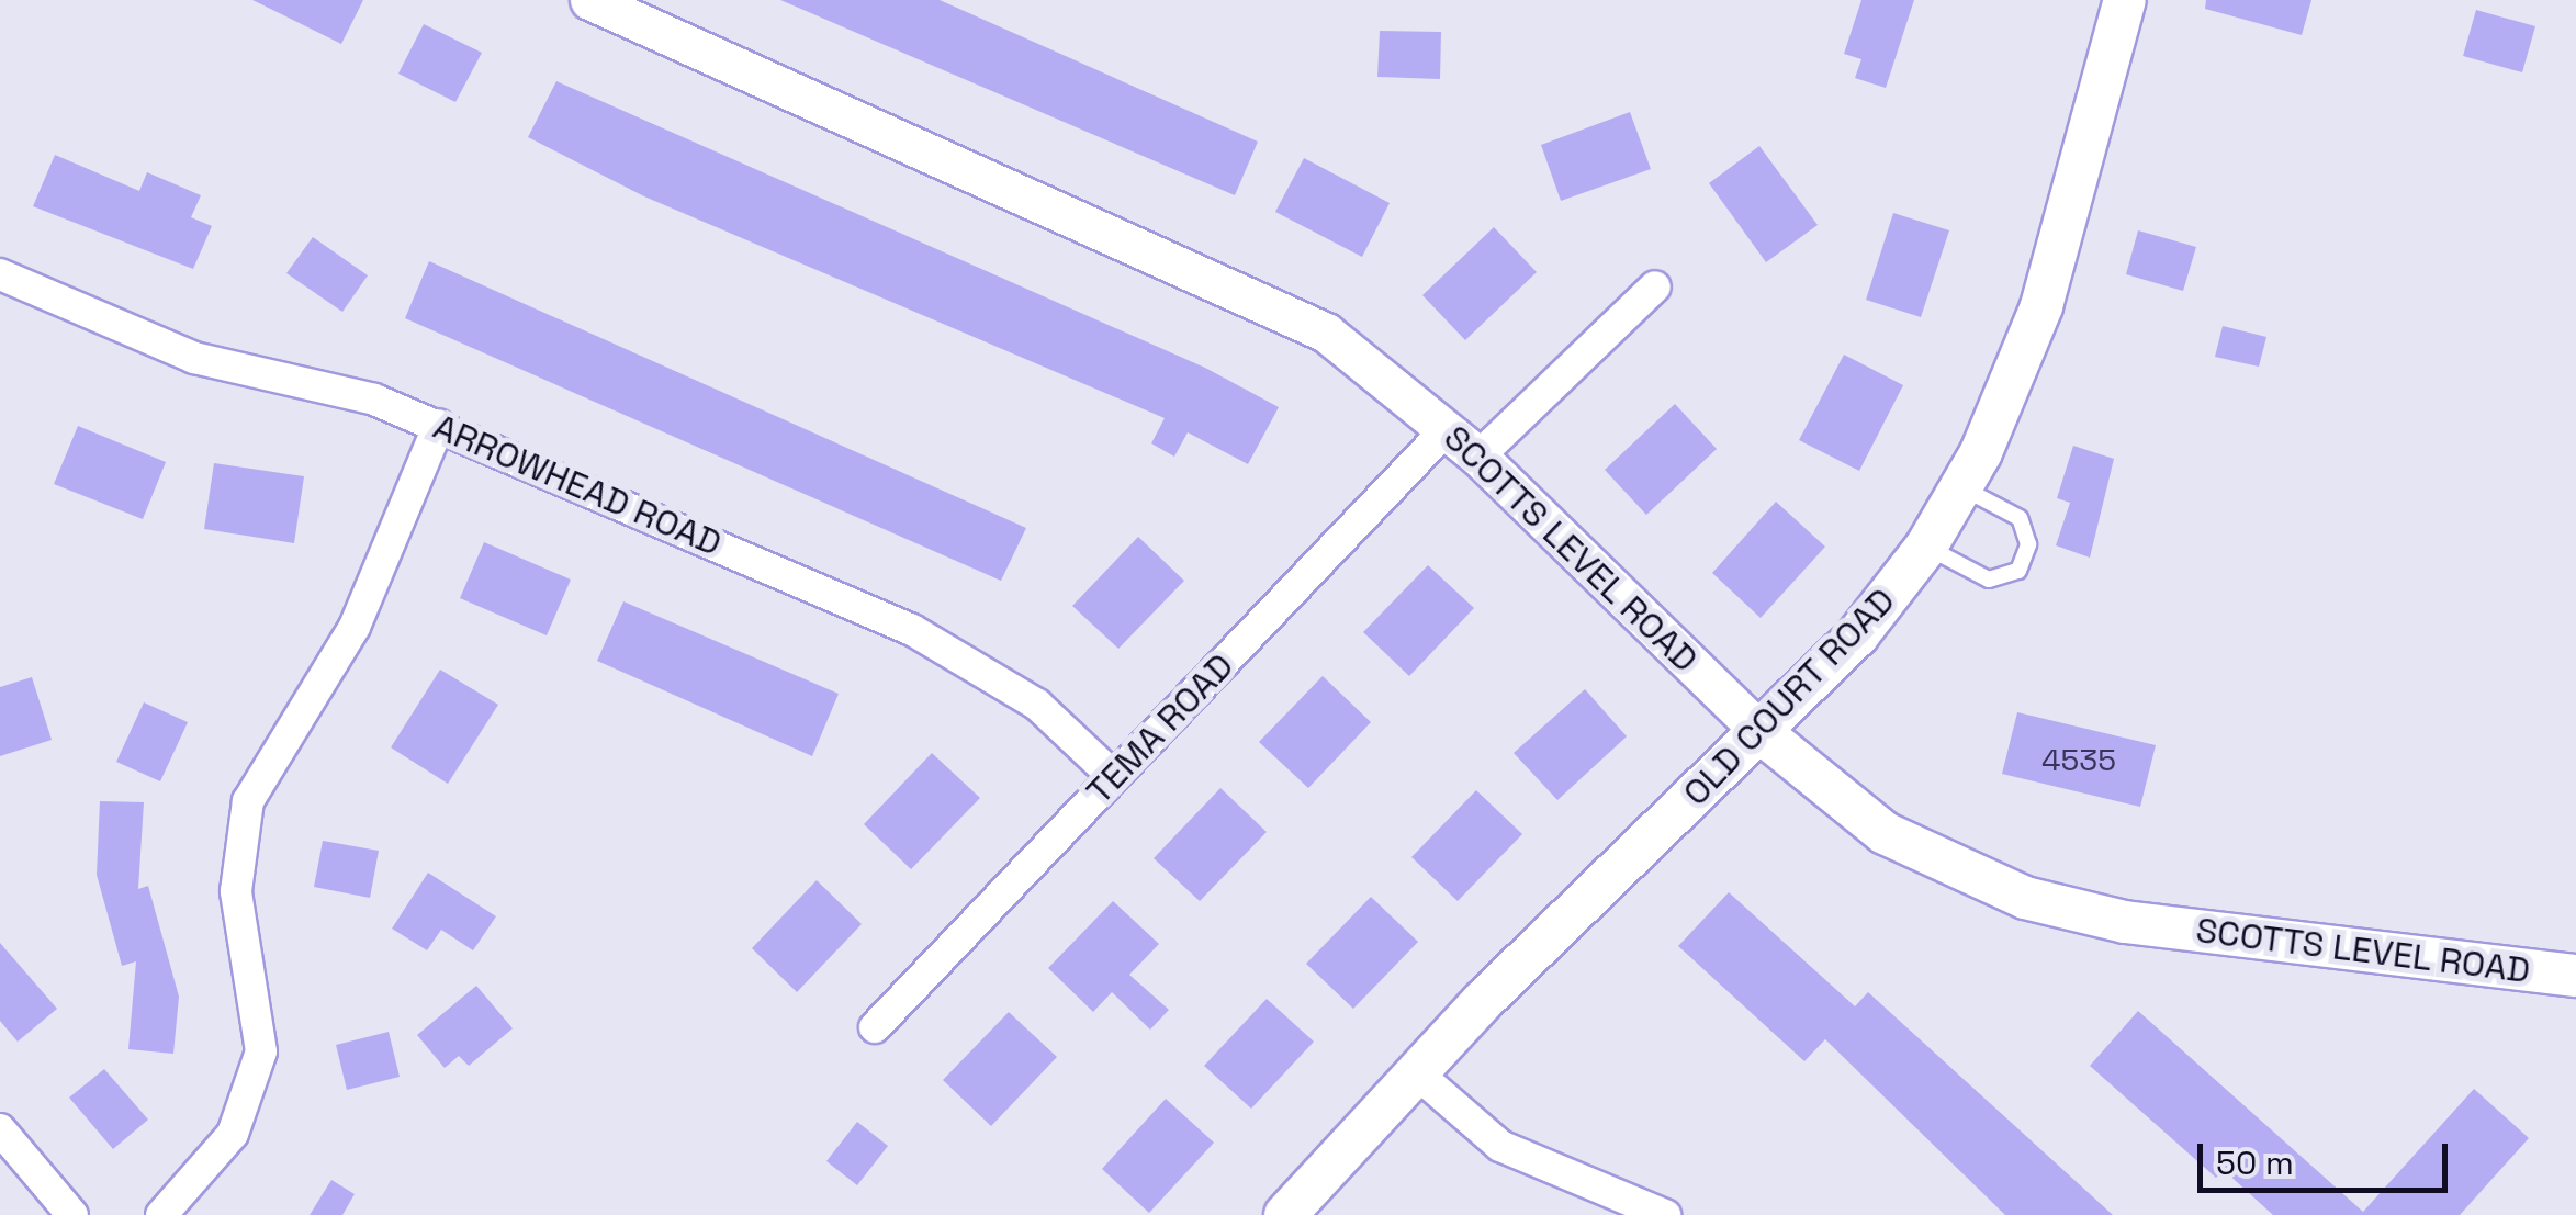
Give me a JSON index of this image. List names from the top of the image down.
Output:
{
  "streets": {
    "main road": ["SCOTTS LEVEL ROAD", "OLD COURT ROAD"],
    "street": ["ARROWHEAD ROAD", "TEMA ROAD"]
  },
  "crossings": [
    ["ARROWHEAD ROAD", "TEMA ROAD"],
    ["SCOTTS LEVEL ROAD", "OLD COURT ROAD"],
    ["SCOTTS LEVEL ROAD", "TEMA ROAD"]
  ],
  "house_numbers": ["4535"],
  "scale_bar": "50 m"
}
